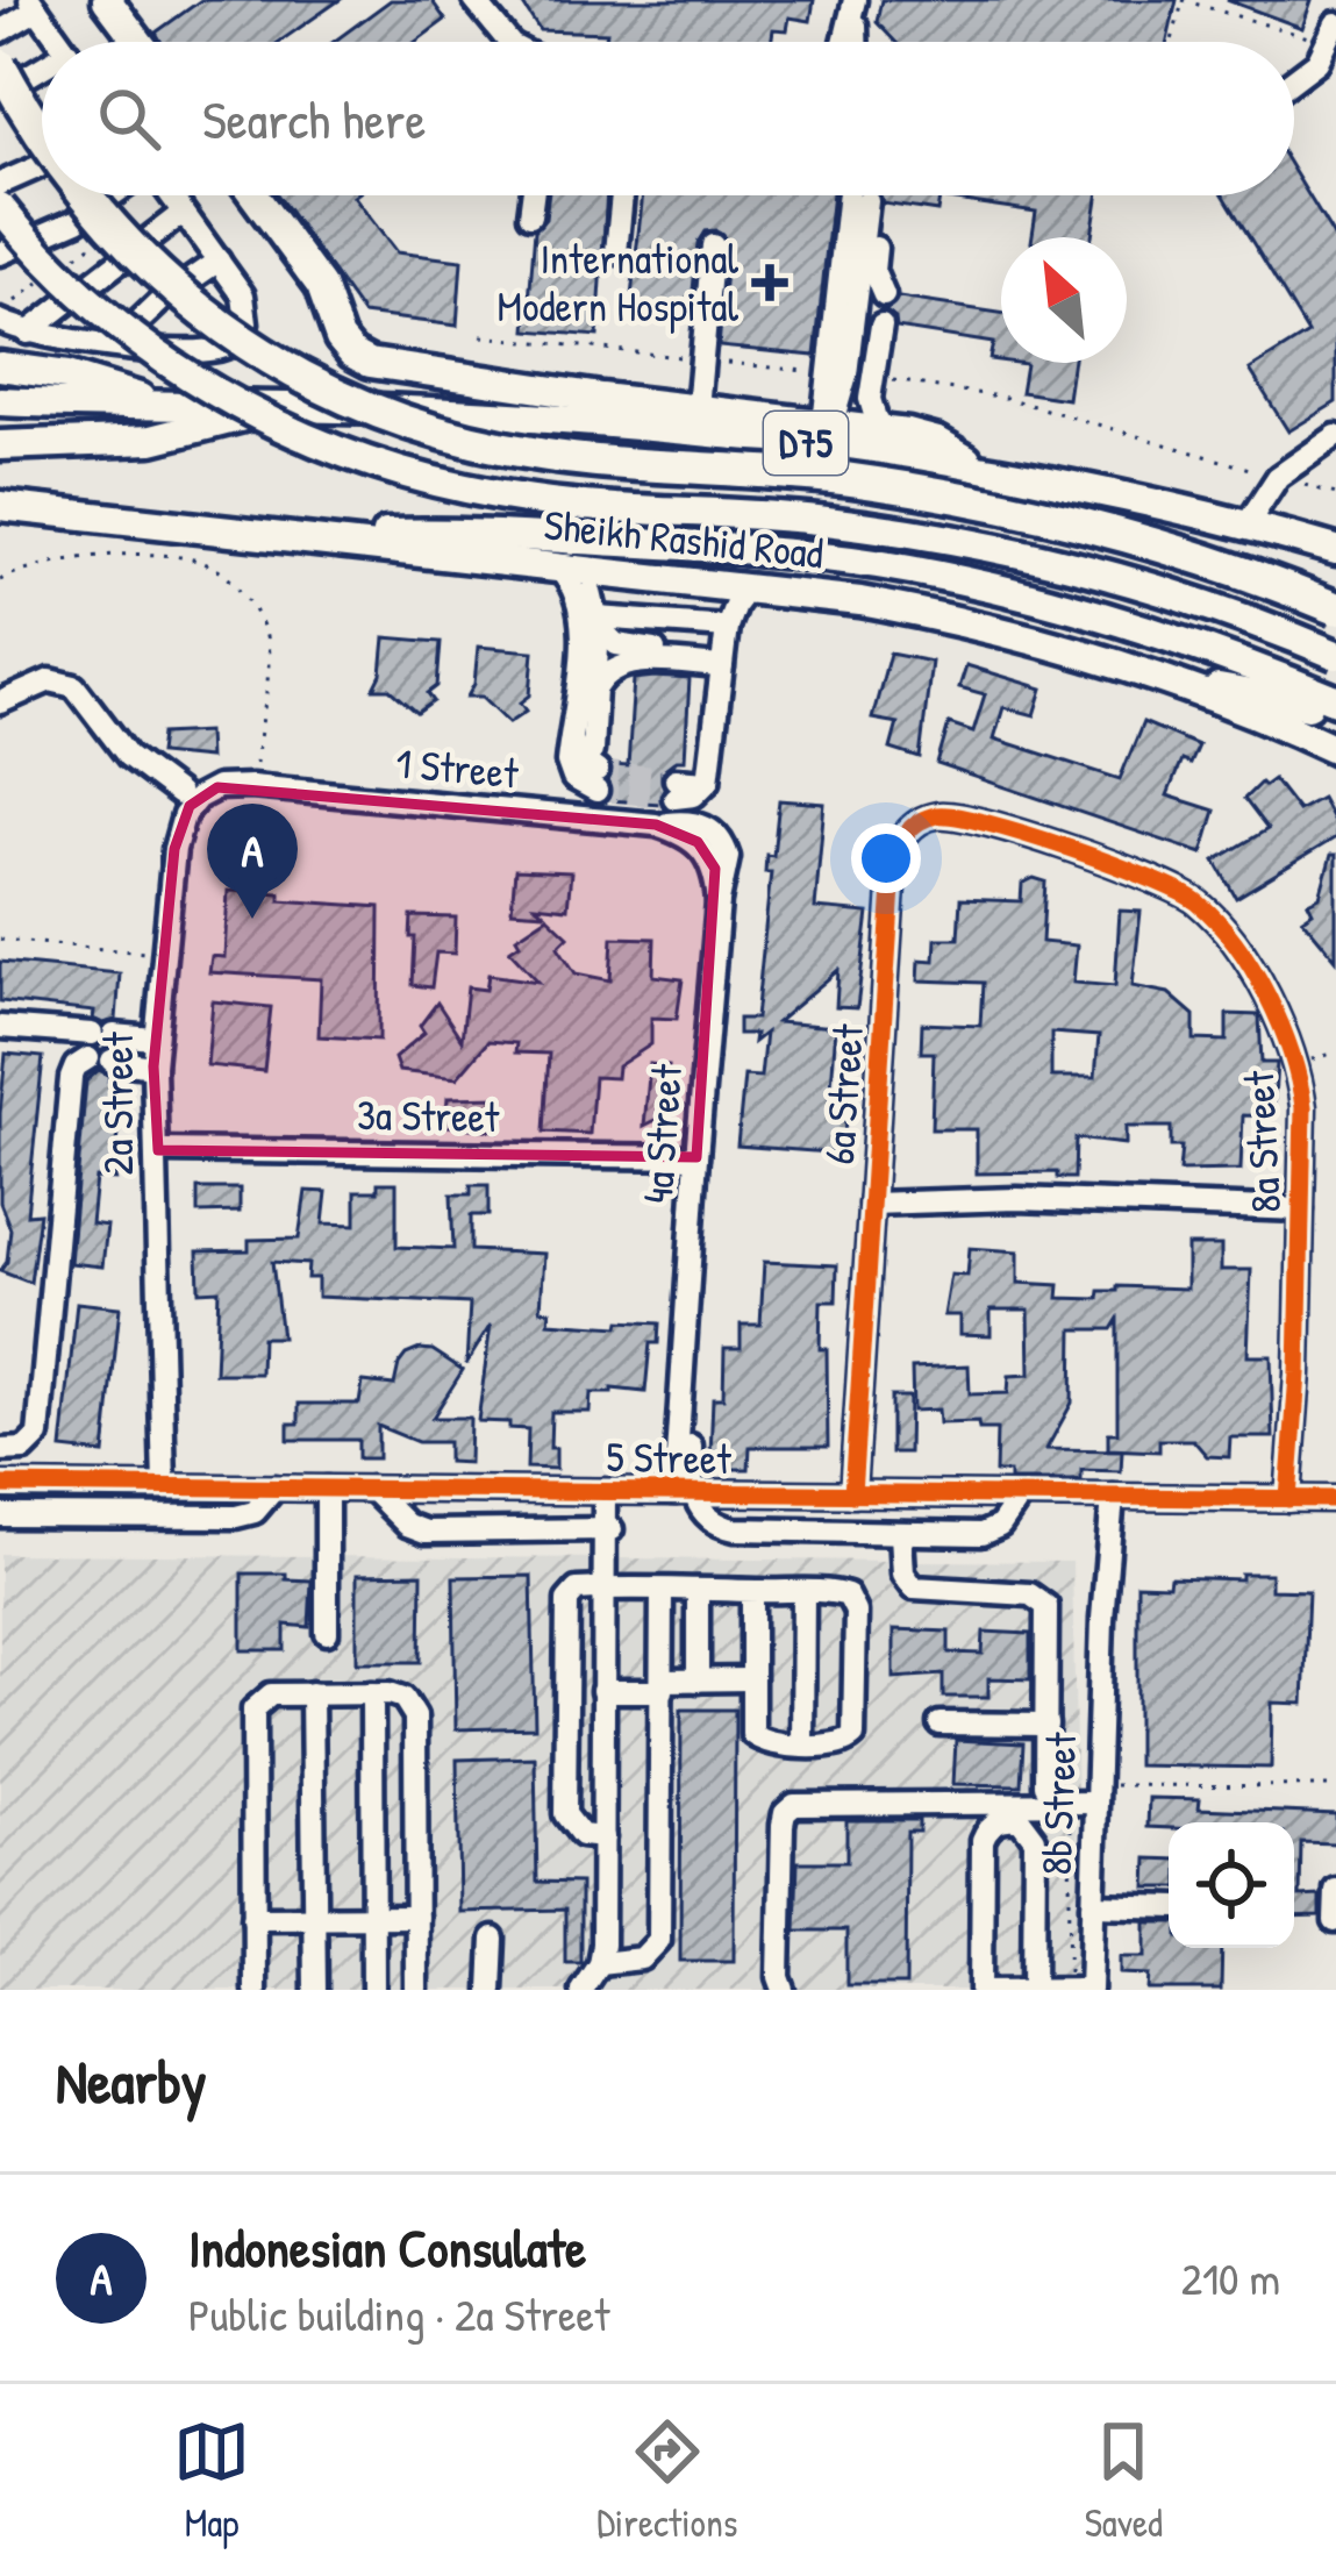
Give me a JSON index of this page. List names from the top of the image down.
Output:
{
  "streets": {
    "main road": ["D75", "Sheikh Rashid Road"],
    "street": [
      "1 Street",
      "6a Street",
      "2a Street",
      "3a Street",
      "4a Street",
      "8a Street",
      "5 Street",
      "8b Street"
    ]
  },
  "crossings": [
    ["1 Street", "2a Street"],
    ["1 Street", "4a Street"],
    ["6a Street", "8a Street"],
    ["6a Street", "5 Street"],
    ["2a Street", "3a Street"],
    ["2a Street", "5 Street"],
    ["3a Street", "4a Street"],
    ["4a Street", "5 Street"],
    ["8a Street", "5 Street"],
    ["5 Street", "8b Street"]
  ],
  "places": {
    "health": ["International Modern Hospital"]
  },
  "north": "top left",
  "page": {
    "search": "Search here",
    "pins": "A",
    "heading": "Nearby",
    "list": [
      {
        "mark": "A",
        "name": "Indonesian Consulate",
        "note": "Public building · 2a Street",
        "value": "210 m"
      }
    ],
    "nav": ["Map", "Directions", "Saved"]
  }
}
